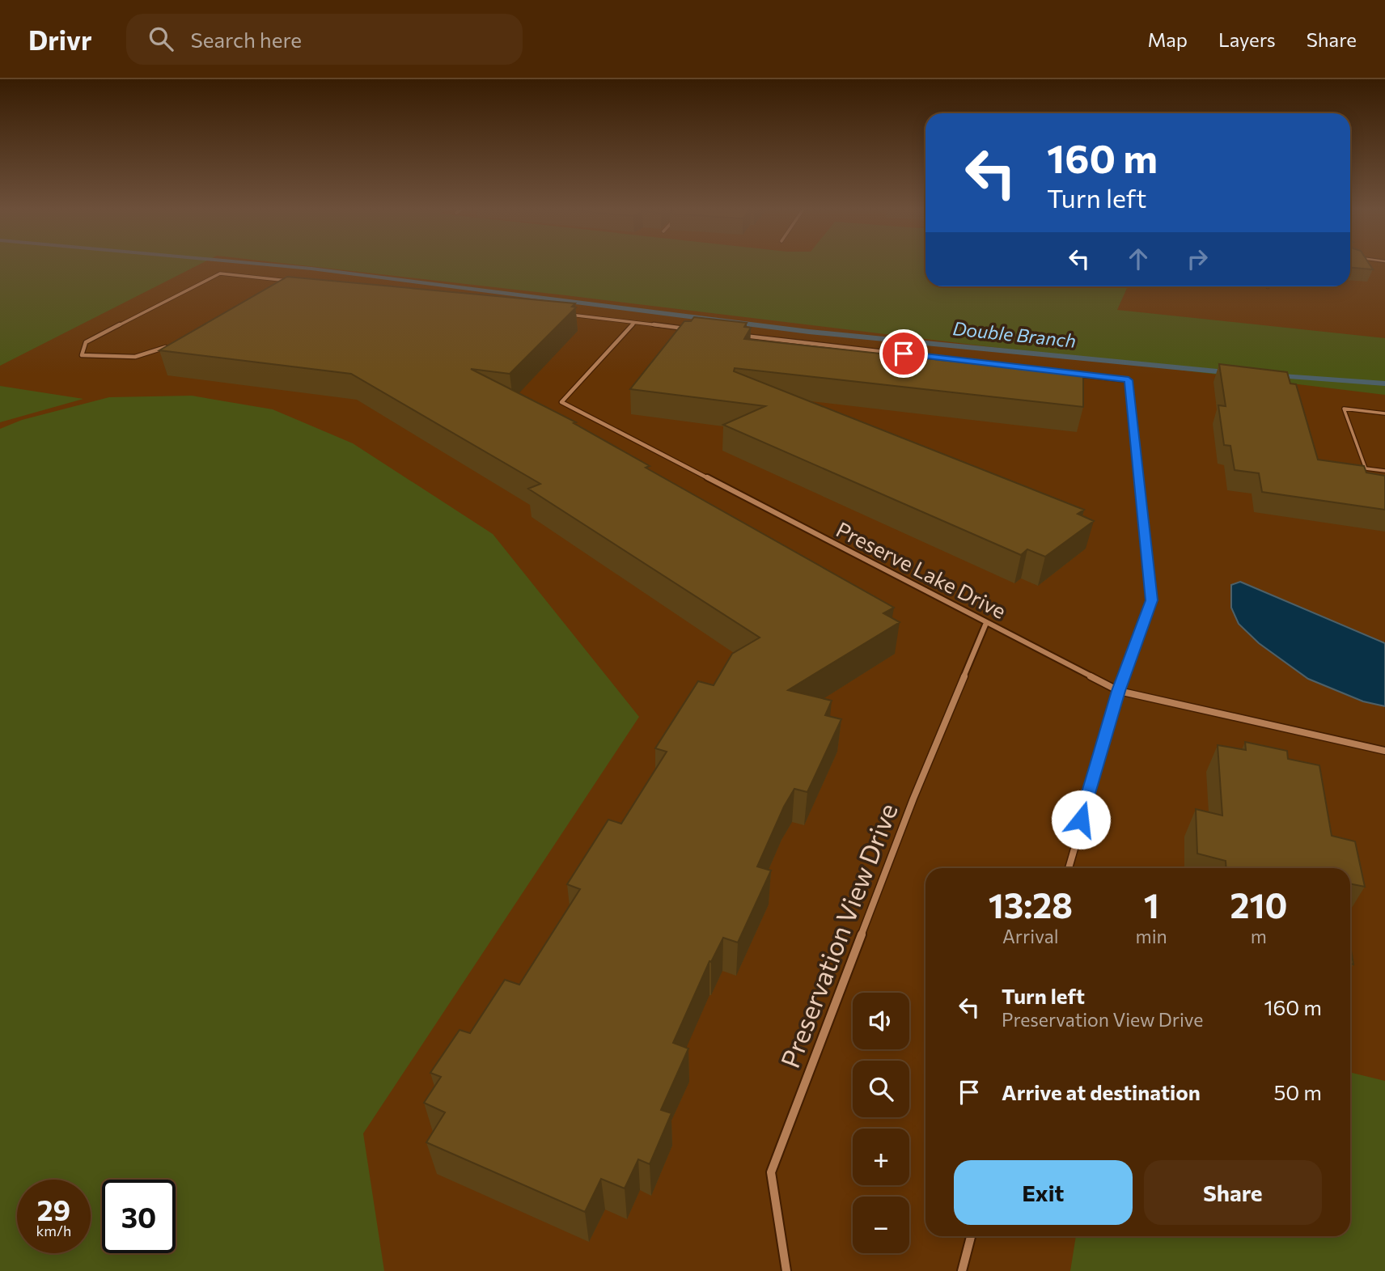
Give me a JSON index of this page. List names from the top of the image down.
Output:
{
  "streets": {
    "street": ["Preserve Lake Drive", "Preservation View Drive"]
  },
  "crossings": [
    ["Preserve Lake Drive", "Preservation View Drive"]
  ],
  "water": ["Double Branch"],
  "page": {
    "header": "Drivr",
    "search": "Search here",
    "nav": ["Map", "Layers", "Share"],
    "turn": ["160 m", "Turn left"],
    "eta": [
      "13:28",
      "Arrival",
      "1",
      "min",
      "210",
      "m"
    ],
    "list": [
      {
        "name": "Turn left",
        "note": "Preservation View Drive",
        "value": "160 m"
      },
      {
        "name": "Arrive at destination",
        "value": "50 m"
      }
    ],
    "map_buttons": ["+", "−"],
    "buttons": ["Exit", "Share"],
    "speed": "29 km/h",
    "limit": "30"
  }
}
